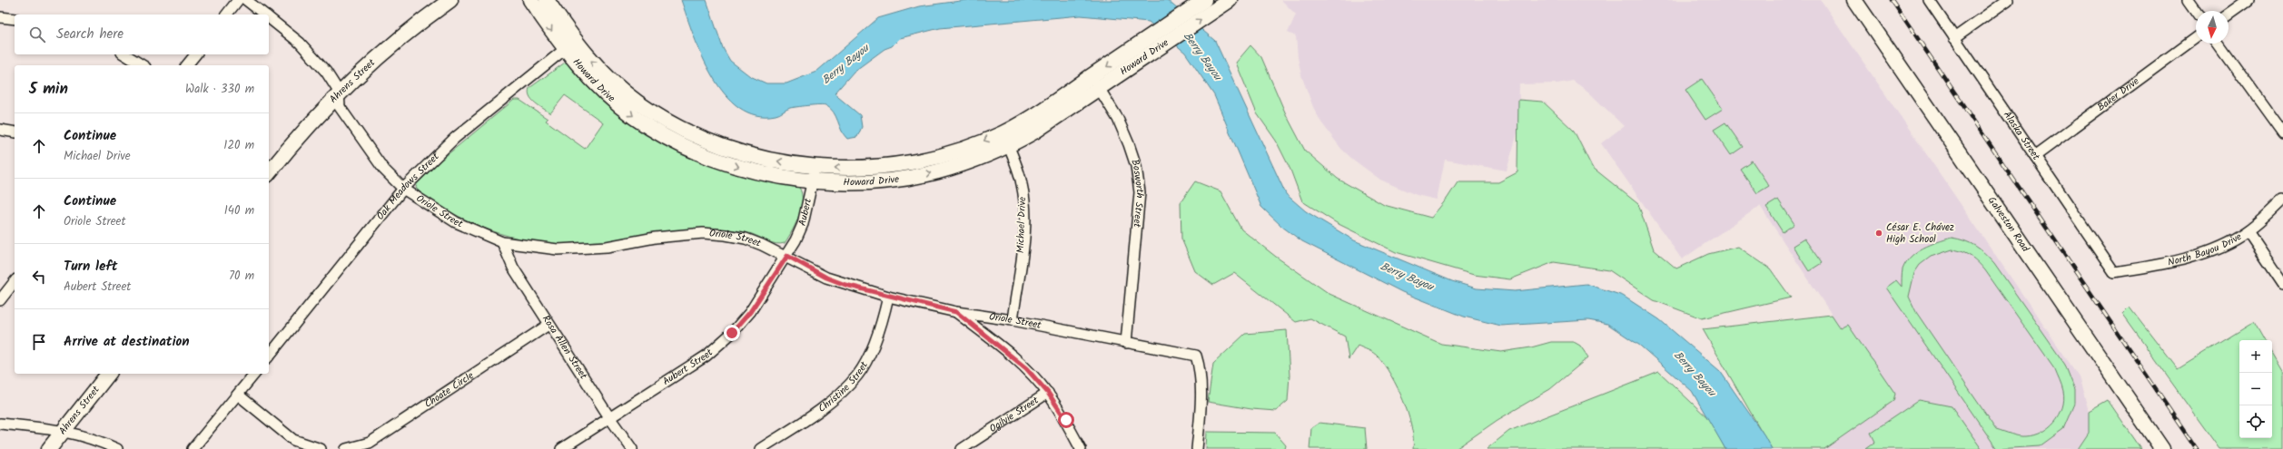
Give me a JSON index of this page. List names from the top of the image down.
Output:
{
  "streets": {
    "main road": ["Howard Drive", "Ahrens Street", "Galveston Road"],
    "street": [
      "Baker Drive",
      "Alaska Street",
      "Oak Meadows Street",
      "Bosworth Street",
      "Oriole Street",
      "Aubert",
      "Michael Drive",
      "North Bayou Drive",
      "Rosa Allen Street",
      "Aubert Street",
      "Christine Street",
      "Choate Circle",
      "Ogilvie Street"
    ]
  },
  "crossings": [
    ["Howard Drive", "Oak Meadows Street"],
    ["Howard Drive", "Bosworth Street"],
    ["Howard Drive", "Aubert"],
    ["Howard Drive", "Michael Drive"],
    ["Ahrens Street", "Oriole Street"],
    ["Baker Drive", "Alaska Street"],
    ["Alaska Street", "North Bayou Drive"],
    ["Oak Meadows Street", "Oriole Street"],
    ["Bosworth Street", "Oriole Street"],
    ["Oriole Street", "Aubert"],
    ["Oriole Street", "Michael Drive"],
    ["Oriole Street", "Rosa Allen Street"],
    ["Oriole Street", "Aubert Street"],
    ["Oriole Street", "Christine Street"],
    ["Aubert", "Aubert Street"],
    ["Rosa Allen Street", "Aubert Street"],
    ["Rosa Allen Street", "Choate Circle"]
  ],
  "water": ["Berry Bayou"],
  "places": ["César E. Chávez High School"],
  "north": "bottom",
  "page": {
    "search": "Search here",
    "heading": ["5 min", "Walk · 330 m"],
    "list": [
      ["Continue", "Michael Drive", "120 m"],
      ["Continue", "Oriole Street", "140 m"],
      ["Turn left", "Aubert Street", "70 m"],
      "Arrive at destination"
    ],
    "map_buttons": ["+", "−"]
  }
}
